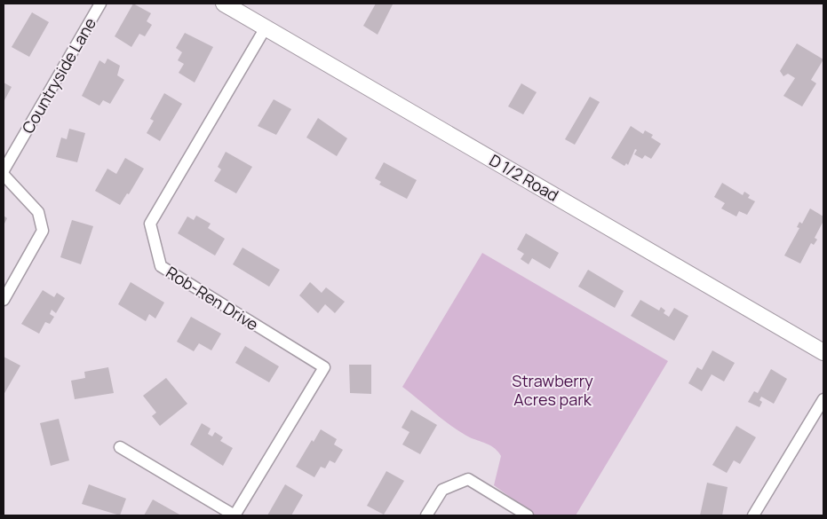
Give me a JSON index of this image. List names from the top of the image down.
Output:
{
  "streets": {
    "main road": ["D 1/2 Road"],
    "street": ["Countryside Lane", "Rob-Ren Drive"]
  },
  "crossings": [
    ["D 1/2 Road", "Rob-Ren Drive"]
  ],
  "parks": ["Strawberry Acres park"]
}
